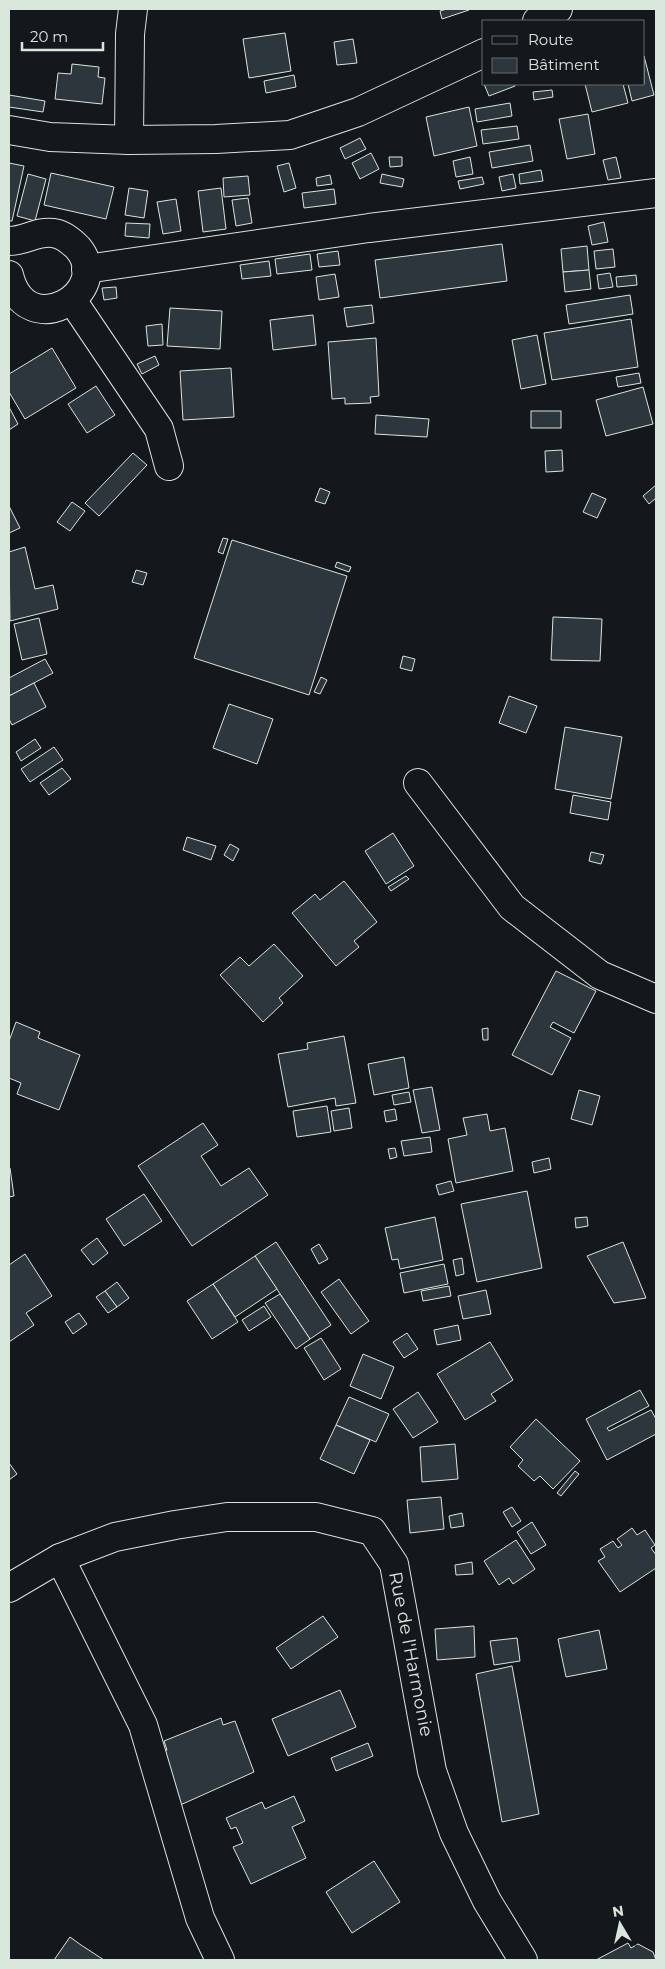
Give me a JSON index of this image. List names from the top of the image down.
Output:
{
  "streets": {
    "street": ["Rue de l'Harmonie"]
  },
  "legend": ["Route", "Bâtiment"],
  "scale_bar": "20 m",
  "north": "top"
}
